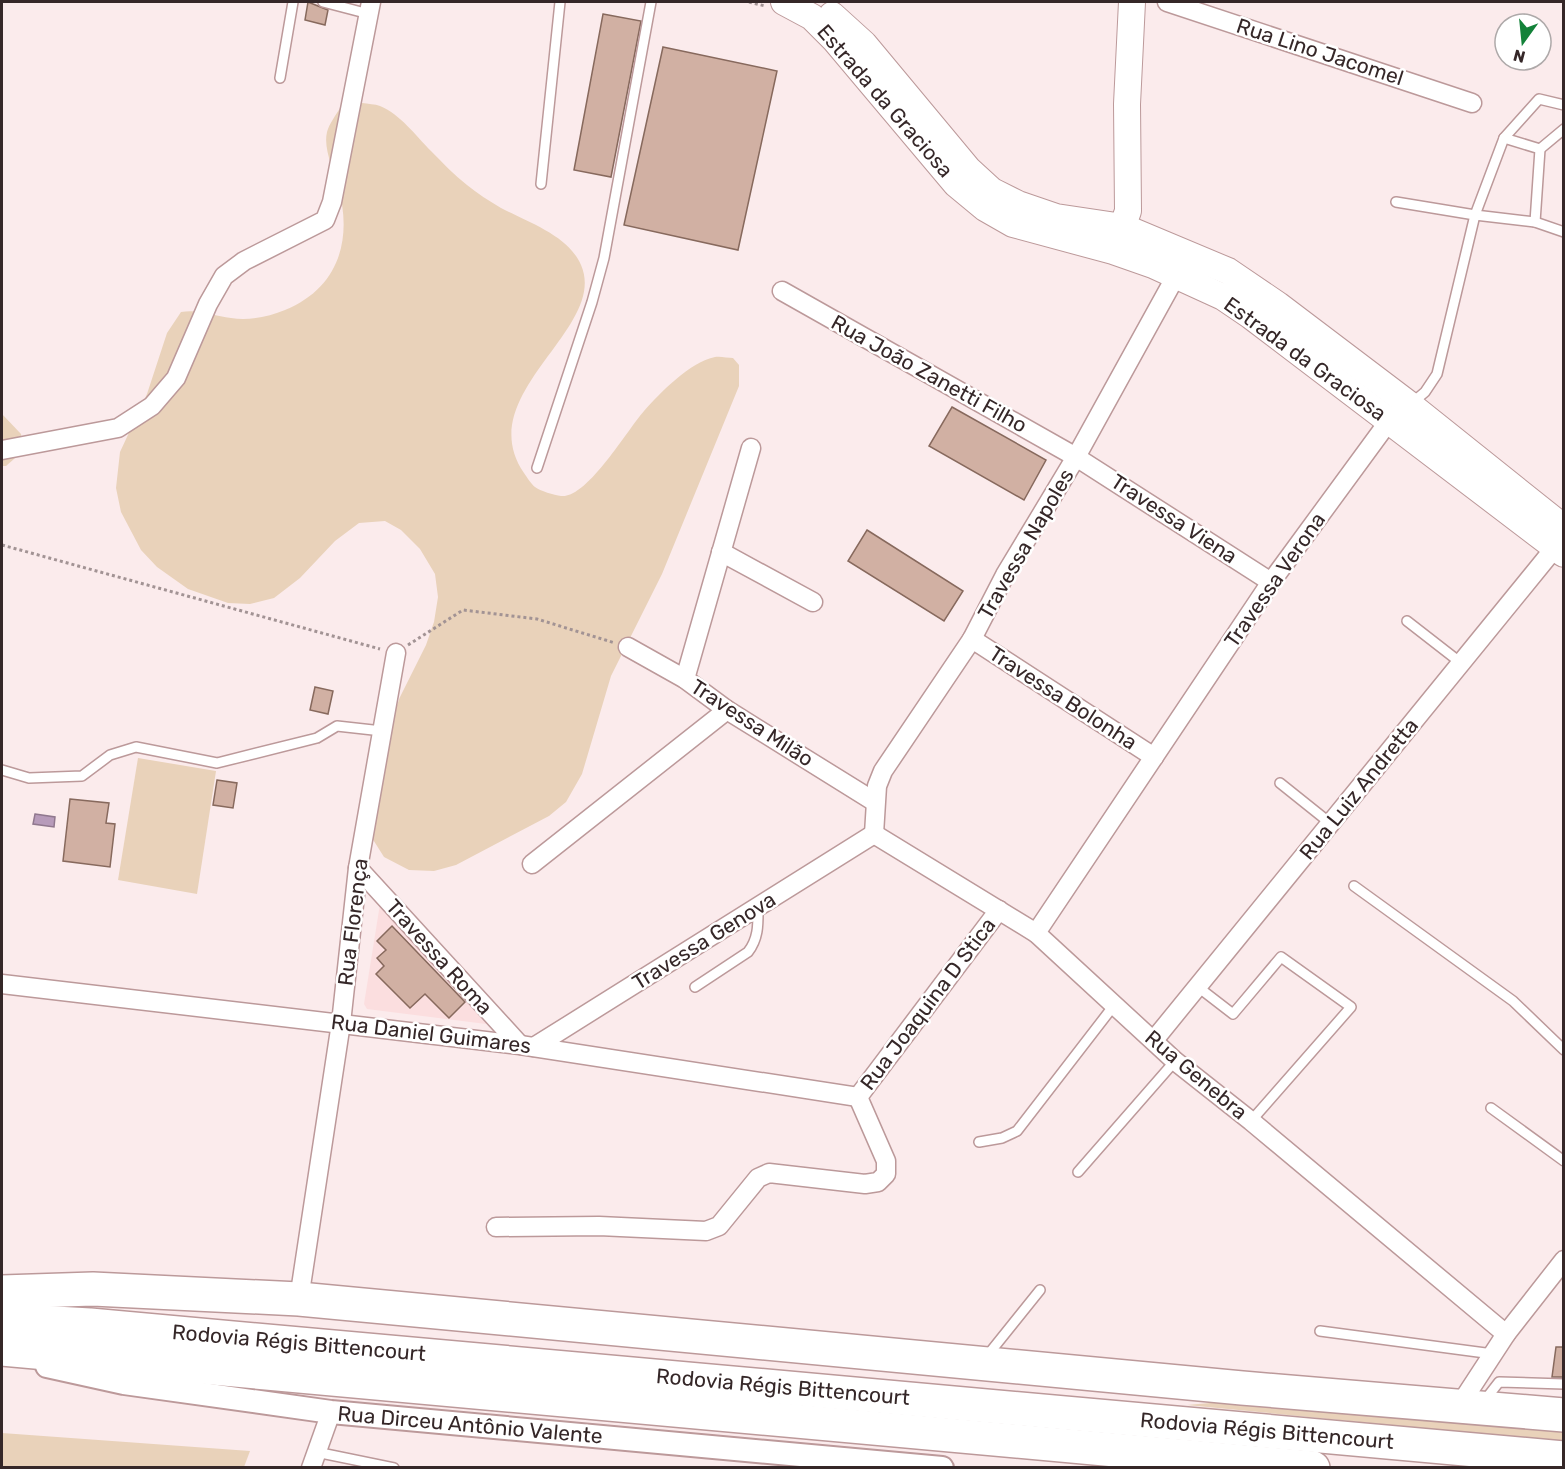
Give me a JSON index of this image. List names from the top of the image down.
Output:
{
  "streets": {
    "highway": ["Rodovia Régis Bittencourt"],
    "main road": ["Estrada da Graciosa"],
    "street": [
      "Rua Lino Jacomel",
      "Rua João Zanetti Filho",
      "Travessa Viena",
      "Travessa Napoles",
      "Travessa Verona",
      "Travessa Bolonha",
      "Travessa Milão",
      "Rua Luiz Andretta",
      "Rua Florença",
      "Travessa Genova",
      "Travessa Roma",
      "Rua Joaquina D Stica",
      "Rua Daniel Guimares",
      "Rua Genebra",
      "Rua Dirceu Antônio Valente"
    ]
  },
  "crossings": [
    ["Estrada da Graciosa", "Travessa Napoles"],
    ["Estrada da Graciosa", "Travessa Verona"],
    ["Estrada da Graciosa", "Rua Luiz Andretta"],
    ["Rua João Zanetti Filho", "Travessa Viena"],
    ["Rua João Zanetti Filho", "Travessa Napoles"],
    ["Travessa Viena", "Travessa Napoles"],
    ["Travessa Viena", "Travessa Verona"],
    ["Travessa Napoles", "Travessa Bolonha"],
    ["Travessa Napoles", "Travessa Milão"],
    ["Travessa Napoles", "Travessa Genova"],
    ["Travessa Napoles", "Rua Genebra"],
    ["Travessa Verona", "Travessa Bolonha"],
    ["Travessa Verona", "Rua Genebra"],
    ["Rua Luiz Andretta", "Rua Genebra"],
    ["Rua Florença", "Travessa Roma"],
    ["Rua Florença", "Rua Daniel Guimares"],
    ["Travessa Genova", "Travessa Roma"],
    ["Travessa Genova", "Rua Daniel Guimares"],
    ["Travessa Genova", "Rua Genebra"],
    ["Travessa Roma", "Rua Daniel Guimares"],
    ["Rua Joaquina D Stica", "Rua Daniel Guimares"],
    ["Rua Joaquina D Stica", "Rua Genebra"]
  ],
  "north": "bottom"
}
